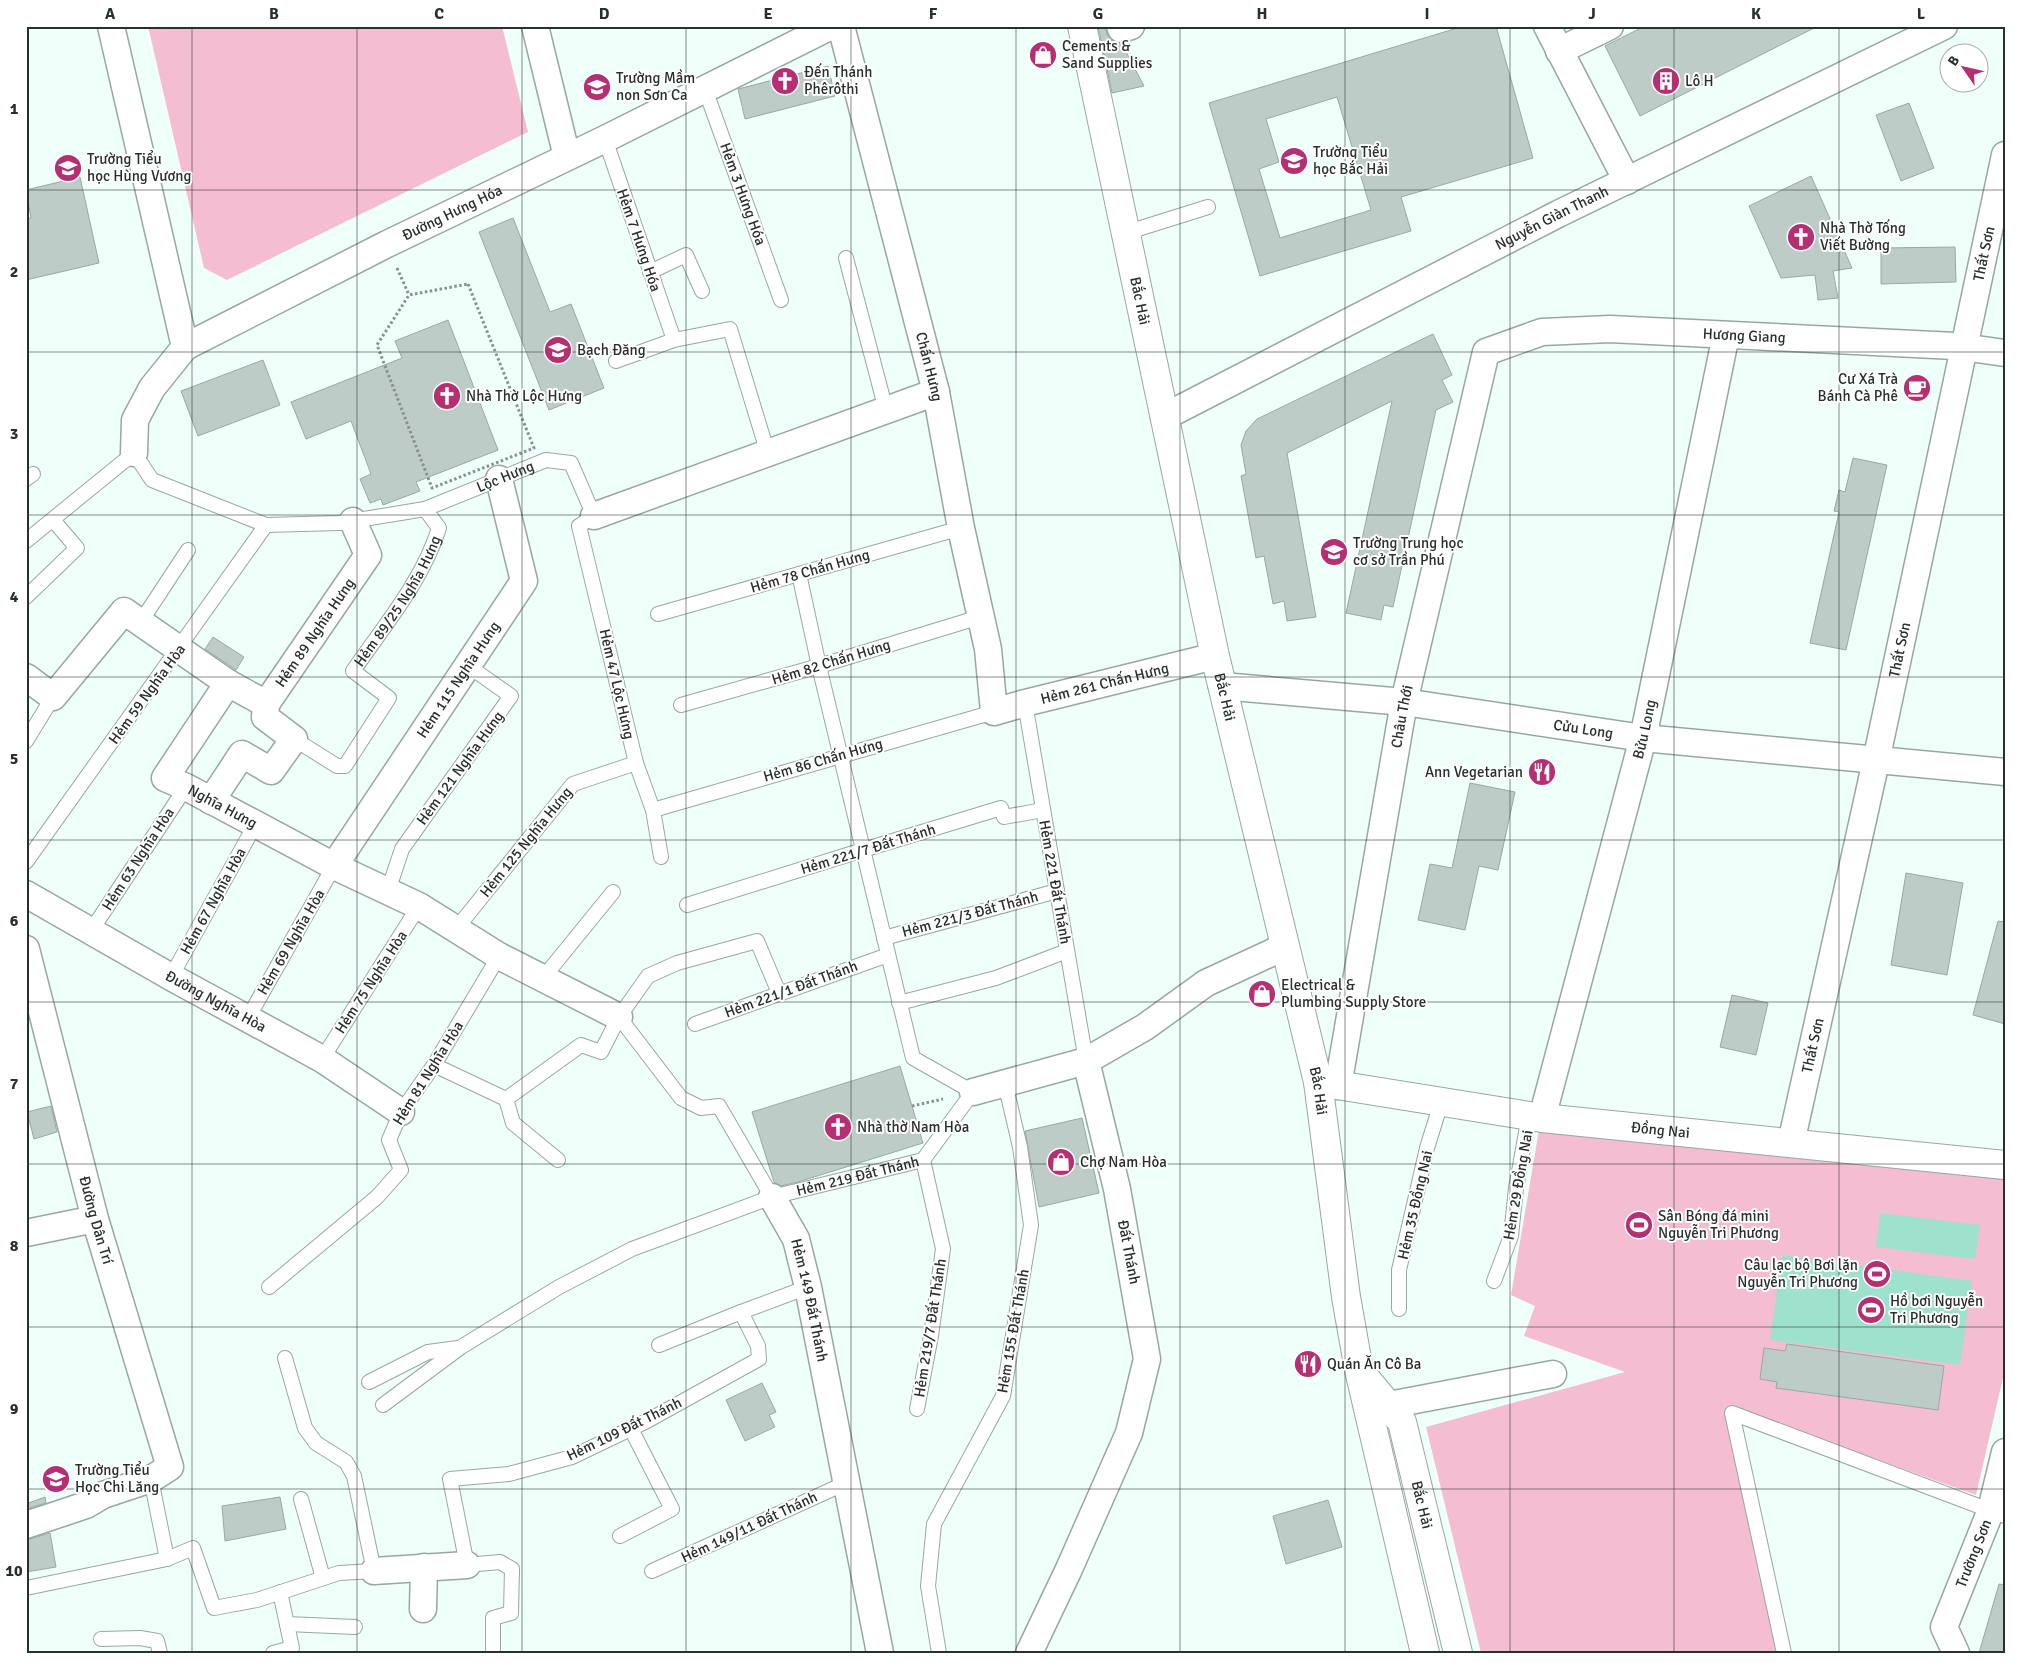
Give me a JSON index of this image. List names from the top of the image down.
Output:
{
  "streets": {
    "street": [
      "Đường Hưng Hóa",
      "Nguyễn Giàn Thanh",
      "Thất Sơn",
      "Bắc Hải",
      "Hương Giang",
      "Chấn Hưng",
      "Hẻm 89/25 Nghĩa Hưng",
      "Hẻm 89 Nghĩa Hưng",
      "Hẻm 115 Nghĩa Hưng",
      "Hẻm 261 Chấn Hưng",
      "Châu Thới",
      "Cửu Long",
      "Bửu Long",
      "Nghĩa Hưng",
      "Đường Nghĩa Hòa",
      "Đồng Nai",
      "Đường Dân Trí",
      "Đất Thánh",
      "Hẻm 149 Đất Thánh",
      "Trường Sơn"
    ],
    "lane": [
      "Hẻm 3 Hưng Hóa",
      "Hẻm 7 Hưng Hóa",
      "Lộc Hưng",
      "Hẻm 78 Chấn Hưng",
      "Hẻm 82 Chấn Hưng",
      "Hẻm 47 Lộc Hưng",
      "Hẻm 59 Nghĩa Hòa",
      "Hẻm 86 Chấn Hưng",
      "Hẻm 121 Nghĩa Hưng",
      "Hẻm 125 Nghĩa Hưng",
      "Hẻm 221/7 Đất Thánh",
      "Hẻm 63 Nghĩa Hòa",
      "Hẻm 221 Đất Thánh",
      "Hẻm 67 Nghĩa Hòa",
      "Hẻm 221/3 Đất Thánh",
      "Hẻm 69 Nghĩa Hòa",
      "Hẻm 75 Nghĩa Hòa",
      "Hẻm 221/1 Đất Thánh",
      "Hẻm 81 Nghĩa Hòa",
      "Hẻm 219 Đất Thánh",
      "Hẻm 29 Đồng Nai",
      "Hẻm 35 Đồng Nai",
      "Hẻm 219/7 Đất Thánh",
      "Hẻm 155 Đất Thánh",
      "Hẻm 109 Đất Thánh",
      "Hẻm 149/11 Đất Thánh"
    ]
  },
  "crossings": [
    ["Hẻm 3 Hưng Hóa", "Đường Hưng Hóa"],
    ["Đường Hưng Hóa", "Hẻm 7 Hưng Hóa"],
    ["Đường Hưng Hóa", "Lộc Hưng"],
    ["Nguyễn Giàn Thanh", "Bắc Hải"],
    ["Thất Sơn", "Hương Giang"],
    ["Thất Sơn", "Cửu Long"],
    ["Thất Sơn", "Đồng Nai"],
    ["Bắc Hải", "Hẻm 261 Chấn Hưng"],
    ["Bắc Hải", "Châu Thới"],
    ["Bắc Hải", "Cửu Long"],
    ["Bắc Hải", "Đồng Nai"],
    ["Hương Giang", "Châu Thới"],
    ["Hương Giang", "Bửu Long"],
    ["Chấn Hưng", "Hẻm 78 Chấn Hưng"],
    ["Chấn Hưng", "Hẻm 82 Chấn Hưng"],
    ["Chấn Hưng", "Hẻm 261 Chấn Hưng"],
    ["Chấn Hưng", "Hẻm 86 Chấn Hưng"],
    ["Lộc Hưng", "Hẻm 89/25 Nghĩa Hưng"],
    ["Lộc Hưng", "Hẻm 89 Nghĩa Hưng"],
    ["Lộc Hưng", "Hẻm 115 Nghĩa Hưng"],
    ["Lộc Hưng", "Hẻm 47 Lộc Hưng"],
    ["Lộc Hưng", "Hẻm 59 Nghĩa Hòa"],
    ["Hẻm 89/25 Nghĩa Hưng", "Hẻm 89 Nghĩa Hưng"],
    ["Hẻm 115 Nghĩa Hưng", "Hẻm 121 Nghĩa Hưng"],
    ["Hẻm 115 Nghĩa Hưng", "Nghĩa Hưng"],
    ["Hẻm 115 Nghĩa Hưng", "Hẻm 69 Nghĩa Hòa"],
    ["Hẻm 261 Chấn Hưng", "Hẻm 86 Chấn Hưng"],
    ["Hẻm 261 Chấn Hưng", "Hẻm 221 Đất Thánh"],
    ["Hẻm 47 Lộc Hưng", "Hẻm 86 Chấn Hưng"],
    ["Hẻm 47 Lộc Hưng", "Hẻm 125 Nghĩa Hưng"],
    ["Châu Thới", "Cửu Long"],
    ["Châu Thới", "Đồng Nai"],
    ["Cửu Long", "Bửu Long"],
    ["Bửu Long", "Đồng Nai"],
    ["Bửu Long", "Hẻm 29 Đồng Nai"],
    ["Hẻm 121 Nghĩa Hưng", "Nghĩa Hưng"],
    ["Nghĩa Hưng", "Hẻm 125 Nghĩa Hưng"],
    ["Nghĩa Hưng", "Hẻm 63 Nghĩa Hòa"],
    ["Nghĩa Hưng", "Hẻm 67 Nghĩa Hòa"],
    ["Nghĩa Hưng", "Hẻm 69 Nghĩa Hòa"],
    ["Nghĩa Hưng", "Hẻm 75 Nghĩa Hòa"],
    ["Nghĩa Hưng", "Hẻm 81 Nghĩa Hòa"],
    ["Nghĩa Hưng", "Hẻm 149 Đất Thánh"],
    ["Hẻm 221/7 Đất Thánh", "Hẻm 221 Đất Thánh"],
    ["Hẻm 63 Nghĩa Hòa", "Đường Nghĩa Hòa"],
    ["Hẻm 221 Đất Thánh", "Hẻm 221/3 Đất Thánh"],
    ["Hẻm 221 Đất Thánh", "Đất Thánh"],
    ["Hẻm 67 Nghĩa Hòa", "Đường Nghĩa Hòa"],
    ["Hẻm 69 Nghĩa Hòa", "Đường Nghĩa Hòa"],
    ["Hẻm 75 Nghĩa Hòa", "Đường Nghĩa Hòa"],
    ["Đường Nghĩa Hòa", "Hẻm 81 Nghĩa Hòa"],
    ["Đồng Nai", "Hẻm 29 Đồng Nai"],
    ["Đồng Nai", "Hẻm 35 Đồng Nai"],
    ["Hẻm 219 Đất Thánh", "Hẻm 149 Đất Thánh"],
    ["Hẻm 219 Đất Thánh", "Hẻm 219/7 Đất Thánh"],
    ["Hẻm 149 Đất Thánh", "Hẻm 149/11 Đất Thánh"]
  ],
  "places": {
    "shop": ["Cements & Sand Supplies", "Electrical & Plumbing Supply Store", "Chợ Nam Hòa"],
    "church": [
      "Đến Thánh Phêrôthi",
      "Nhà Thờ Tống Viết Bường",
      "Nhà Thờ Lộc Hưng",
      "Nhà thờ Nam Hòa"
    ],
    "building": ["Lô H"],
    "school or university": [
      "Trường Mầm non Sơn Ca",
      "Trường Tiểu học Bắc Hải",
      "Trường Tiểu học Hùng Vương",
      "Bạch Đăng",
      "Trường Trung học cơ sở Trần Phú",
      "Trường Tiểu Học Chi Lăng"
    ],
    "cafe": ["Cư Xá Trà Bánh Cà Phê"],
    "restaurant": ["Ann Vegetarian", "Quán Ăn Cô Ba"],
    "sports": ["Sân Bóng đá mini Nguyễn Tri Phương", "Câu lạc bộ Bơi lặn Nguyễn Tri Phương", "Hồ bơi Nguyễn Tri Phương"]
  },
  "north": "top left",
  "grid": {
    "columns": [
      "A",
      "B",
      "C",
      "D",
      "E",
      "F",
      "G",
      "H",
      "I",
      "J",
      "K",
      "L"
    ],
    "rows": [
      "1",
      "2",
      "3",
      "4",
      "5",
      "6",
      "7",
      "8",
      "9",
      "10"
    ]
  }
}
